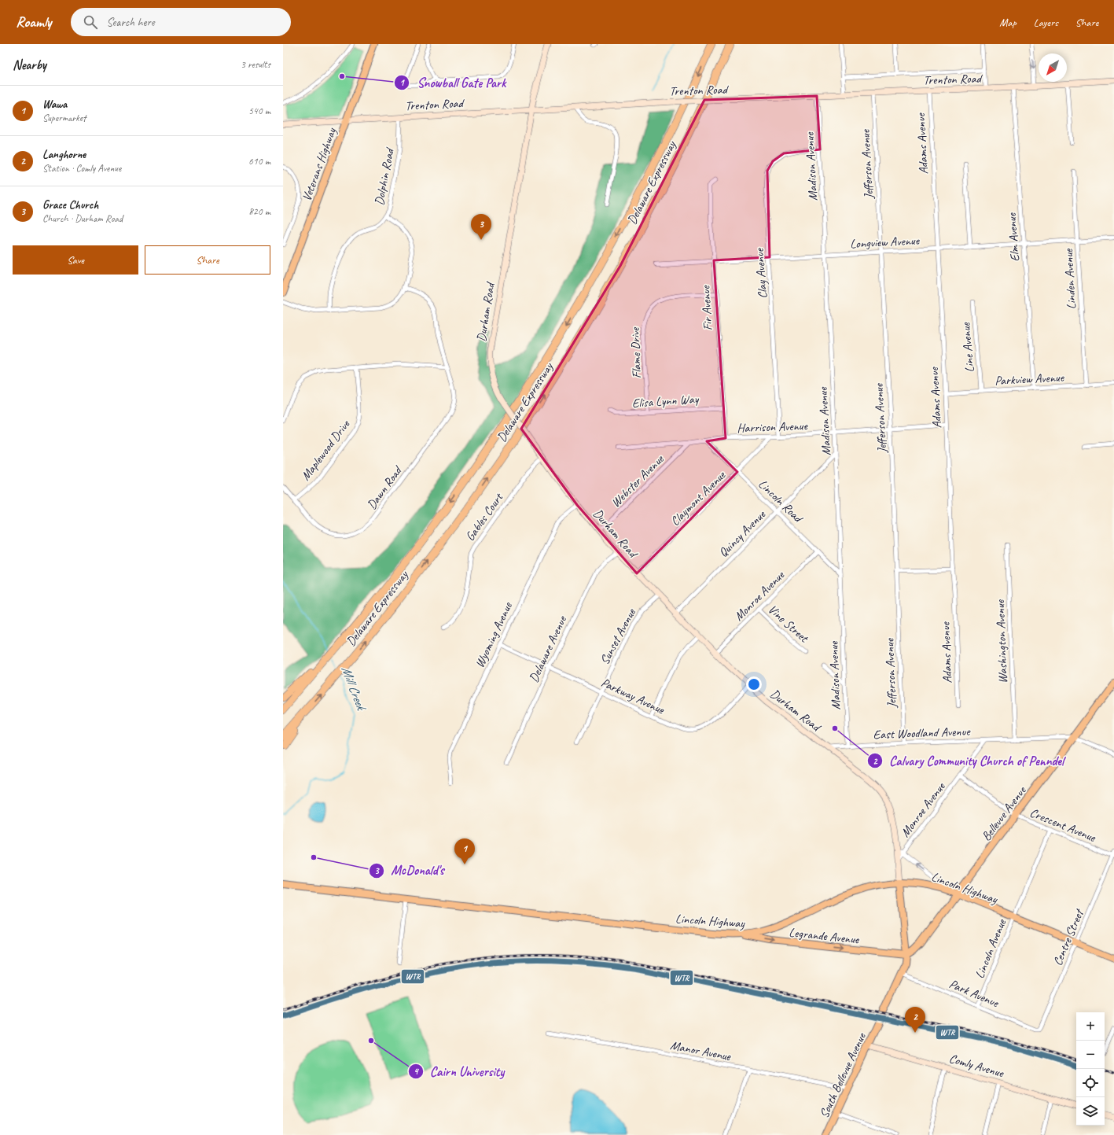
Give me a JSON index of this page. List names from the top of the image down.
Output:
{
  "streets": {
    "highway": ["Delaware Expressway"],
    "main road": [
      "Trenton Road",
      "Veterans Highway",
      "Durham Road",
      "Bellevue Avenue",
      "Lincoln Highway",
      "Legrande Avenue",
      "Comly Avenue",
      "South Bellevue Avenue"
    ],
    "street": [
      "Adams Avenue",
      "Jefferson Avenue",
      "Madison Avenue",
      "Dolphin Road",
      "Elm Avenue",
      "Longview Avenue",
      "Clay Avenue",
      "Linden Avenue",
      "Fir Avenue",
      "Line Avenue",
      "Flame Drive",
      "Parkview Avenue",
      "Elisa Lynn Way",
      "Harrison Avenue",
      "Maplewood Drive",
      "Webster Avenue",
      "Dawn Road",
      "Claymont Avenue",
      "Lincoln Road",
      "Gables Court",
      "Quincy Avenue",
      "Monroe Avenue",
      "Vine Street",
      "Wyoming Avenue",
      "Sunset Avenue",
      "Washington Avenue",
      "Delaware Avenue",
      "Parkway Avenue",
      "East Woodland Avenue",
      "Crescent Avenue",
      "Centre Street",
      "Lincoln Avenue",
      "Park Avenue",
      "Manor Avenue"
    ]
  },
  "crossings": [
    ["Trenton Road", "Adams Avenue"],
    ["Trenton Road", "Veterans Highway"],
    ["Trenton Road", "Jefferson Avenue"],
    ["Trenton Road", "Madison Avenue"],
    ["Trenton Road", "Dolphin Road"],
    ["Trenton Road", "Elm Avenue"],
    ["Trenton Road", "Durham Road"],
    ["Adams Avenue", "Longview Avenue"],
    ["Adams Avenue", "Parkview Avenue"],
    ["Adams Avenue", "Harrison Avenue"],
    ["Jefferson Avenue", "Longview Avenue"],
    ["Jefferson Avenue", "Harrison Avenue"],
    ["Jefferson Avenue", "East Woodland Avenue"],
    ["Madison Avenue", "Longview Avenue"],
    ["Madison Avenue", "Clay Avenue"],
    ["Madison Avenue", "Harrison Avenue"],
    ["Madison Avenue", "Lincoln Road"],
    ["Madison Avenue", "Quincy Avenue"],
    ["Madison Avenue", "East Woodland Avenue"],
    ["Elm Avenue", "Longview Avenue"],
    ["Elm Avenue", "Parkview Avenue"],
    ["Longview Avenue", "Clay Avenue"],
    ["Longview Avenue", "Linden Avenue"],
    ["Longview Avenue", "Fir Avenue"],
    ["Clay Avenue", "Harrison Avenue"],
    ["Linden Avenue", "Parkview Avenue"],
    ["Fir Avenue", "Flame Drive"],
    ["Fir Avenue", "Elisa Lynn Way"],
    ["Fir Avenue", "Harrison Avenue"],
    ["Durham Road", "Webster Avenue"],
    ["Durham Road", "Claymont Avenue"],
    ["Durham Road", "Gables Court"],
    ["Durham Road", "Quincy Avenue"],
    ["Durham Road", "Monroe Avenue"],
    ["Durham Road", "Wyoming Avenue"],
    ["Durham Road", "Sunset Avenue"],
    ["Durham Road", "Delaware Avenue"],
    ["Durham Road", "Parkway Avenue"],
    ["Durham Road", "East Woodland Avenue"],
    ["Durham Road", "Bellevue Avenue"],
    ["Durham Road", "Lincoln Highway"],
    ["Durham Road", "Legrande Avenue"],
    ["Durham Road", "South Bellevue Avenue"],
    ["Line Avenue", "Parkview Avenue"],
    ["Flame Drive", "Elisa Lynn Way"],
    ["Harrison Avenue", "Webster Avenue"],
    ["Harrison Avenue", "Claymont Avenue"],
    ["Harrison Avenue", "Lincoln Road"],
    ["Maplewood Drive", "Dawn Road"],
    ["Claymont Avenue", "Lincoln Road"],
    ["Lincoln Road", "Quincy Avenue"],
    ["Lincoln Road", "Monroe Avenue"],
    ["Monroe Avenue", "Vine Street"],
    ["Monroe Avenue", "East Woodland Avenue"],
    ["Monroe Avenue", "Crescent Avenue"],
    ["Wyoming Avenue", "Parkway Avenue"],
    ["Sunset Avenue", "Parkway Avenue"],
    ["Washington Avenue", "East Woodland Avenue"],
    ["Delaware Avenue", "Parkway Avenue"],
    ["East Woodland Avenue", "Bellevue Avenue"],
    ["Bellevue Avenue", "Crescent Avenue"],
    ["Bellevue Avenue", "Lincoln Highway"],
    ["Bellevue Avenue", "Legrande Avenue"],
    ["Bellevue Avenue", "South Bellevue Avenue"],
    ["Crescent Avenue", "Centre Street"],
    ["Crescent Avenue", "Lincoln Avenue"],
    ["Lincoln Highway", "Legrande Avenue"],
    ["Lincoln Highway", "Centre Street"],
    ["Lincoln Highway", "Lincoln Avenue"],
    ["Legrande Avenue", "South Bellevue Avenue"],
    ["Centre Street", "Park Avenue"],
    ["Lincoln Avenue", "Park Avenue"],
    ["Park Avenue", "South Bellevue Avenue"],
    ["Manor Avenue", "South Bellevue Avenue"],
    ["Comly Avenue", "South Bellevue Avenue"]
  ],
  "one_way": ["Legrande Avenue"],
  "water": ["Mill Creek"],
  "places": [
    "Snowball Gate Park",
    "Calvary Community Church of Penndel",
    "McDonald's",
    "Cairn University"
  ],
  "lines": ["transit line WTR"],
  "north": "bottom left",
  "page": {
    "header": "Roamly",
    "search": "Search here",
    "nav": ["Map", "Layers", "Share"],
    "heading": ["Nearby", "3 results"],
    "list": [
      {
        "mark": "1",
        "name": "Wawa",
        "note": "Supermarket",
        "value": "540 m"
      },
      {
        "mark": "2",
        "name": "Langhorne",
        "note": "Station · Comly Avenue",
        "value": "610 m"
      },
      {
        "mark": "3",
        "name": "Grace Church",
        "note": "Church · Durham Road",
        "value": "820 m"
      }
    ],
    "pins": ["3", "1", "2"],
    "buttons": ["Save", "Share"],
    "map_buttons": ["+", "−"]
  }
}
